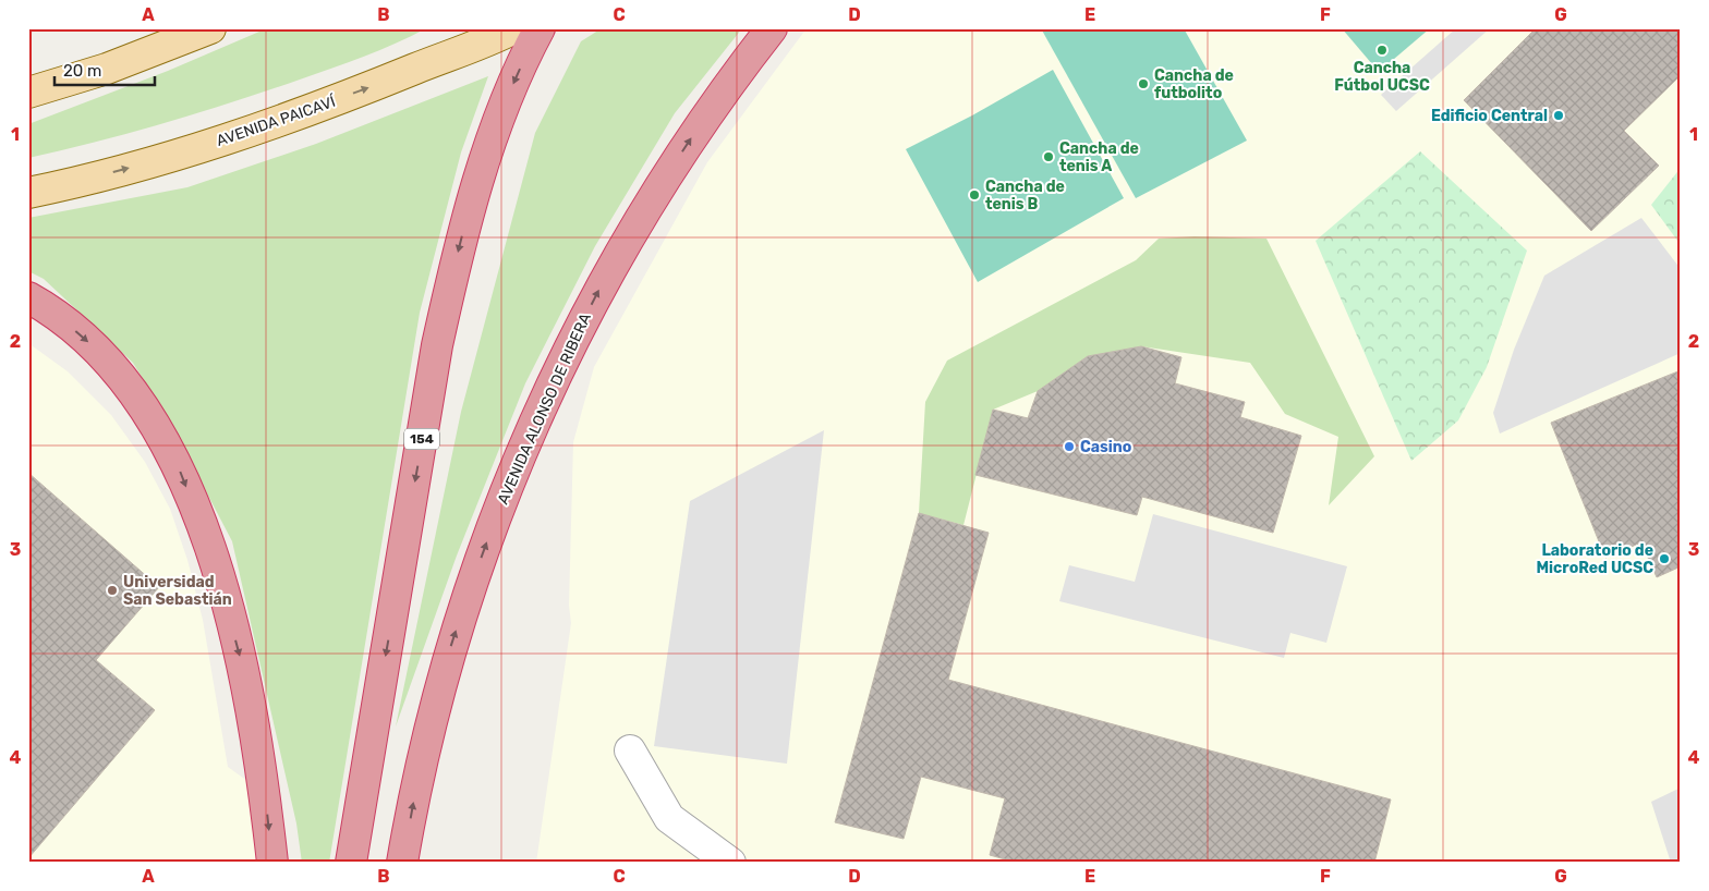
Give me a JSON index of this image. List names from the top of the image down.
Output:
{
  "streets": {
    "highway": ["AVENIDA ALONSO DE RIBERA", "154"],
    "main road": ["AVENIDA PAICAVÍ"]
  },
  "places": [
    "Cancha Fútbol UCSC",
    "Cancha de futbolito",
    "Edificio Central",
    "Cancha de tenis A",
    "Cancha de tenis B",
    "Casino",
    "Laboratorio de MicroRed UCSC",
    "Universidad San Sebastián"
  ],
  "scale_bar": "20 m",
  "grid": {
    "columns": [
      "A",
      "B",
      "C",
      "D",
      "E",
      "F",
      "G"
    ],
    "rows": [
      "1",
      "2",
      "3",
      "4"
    ]
  }
}
